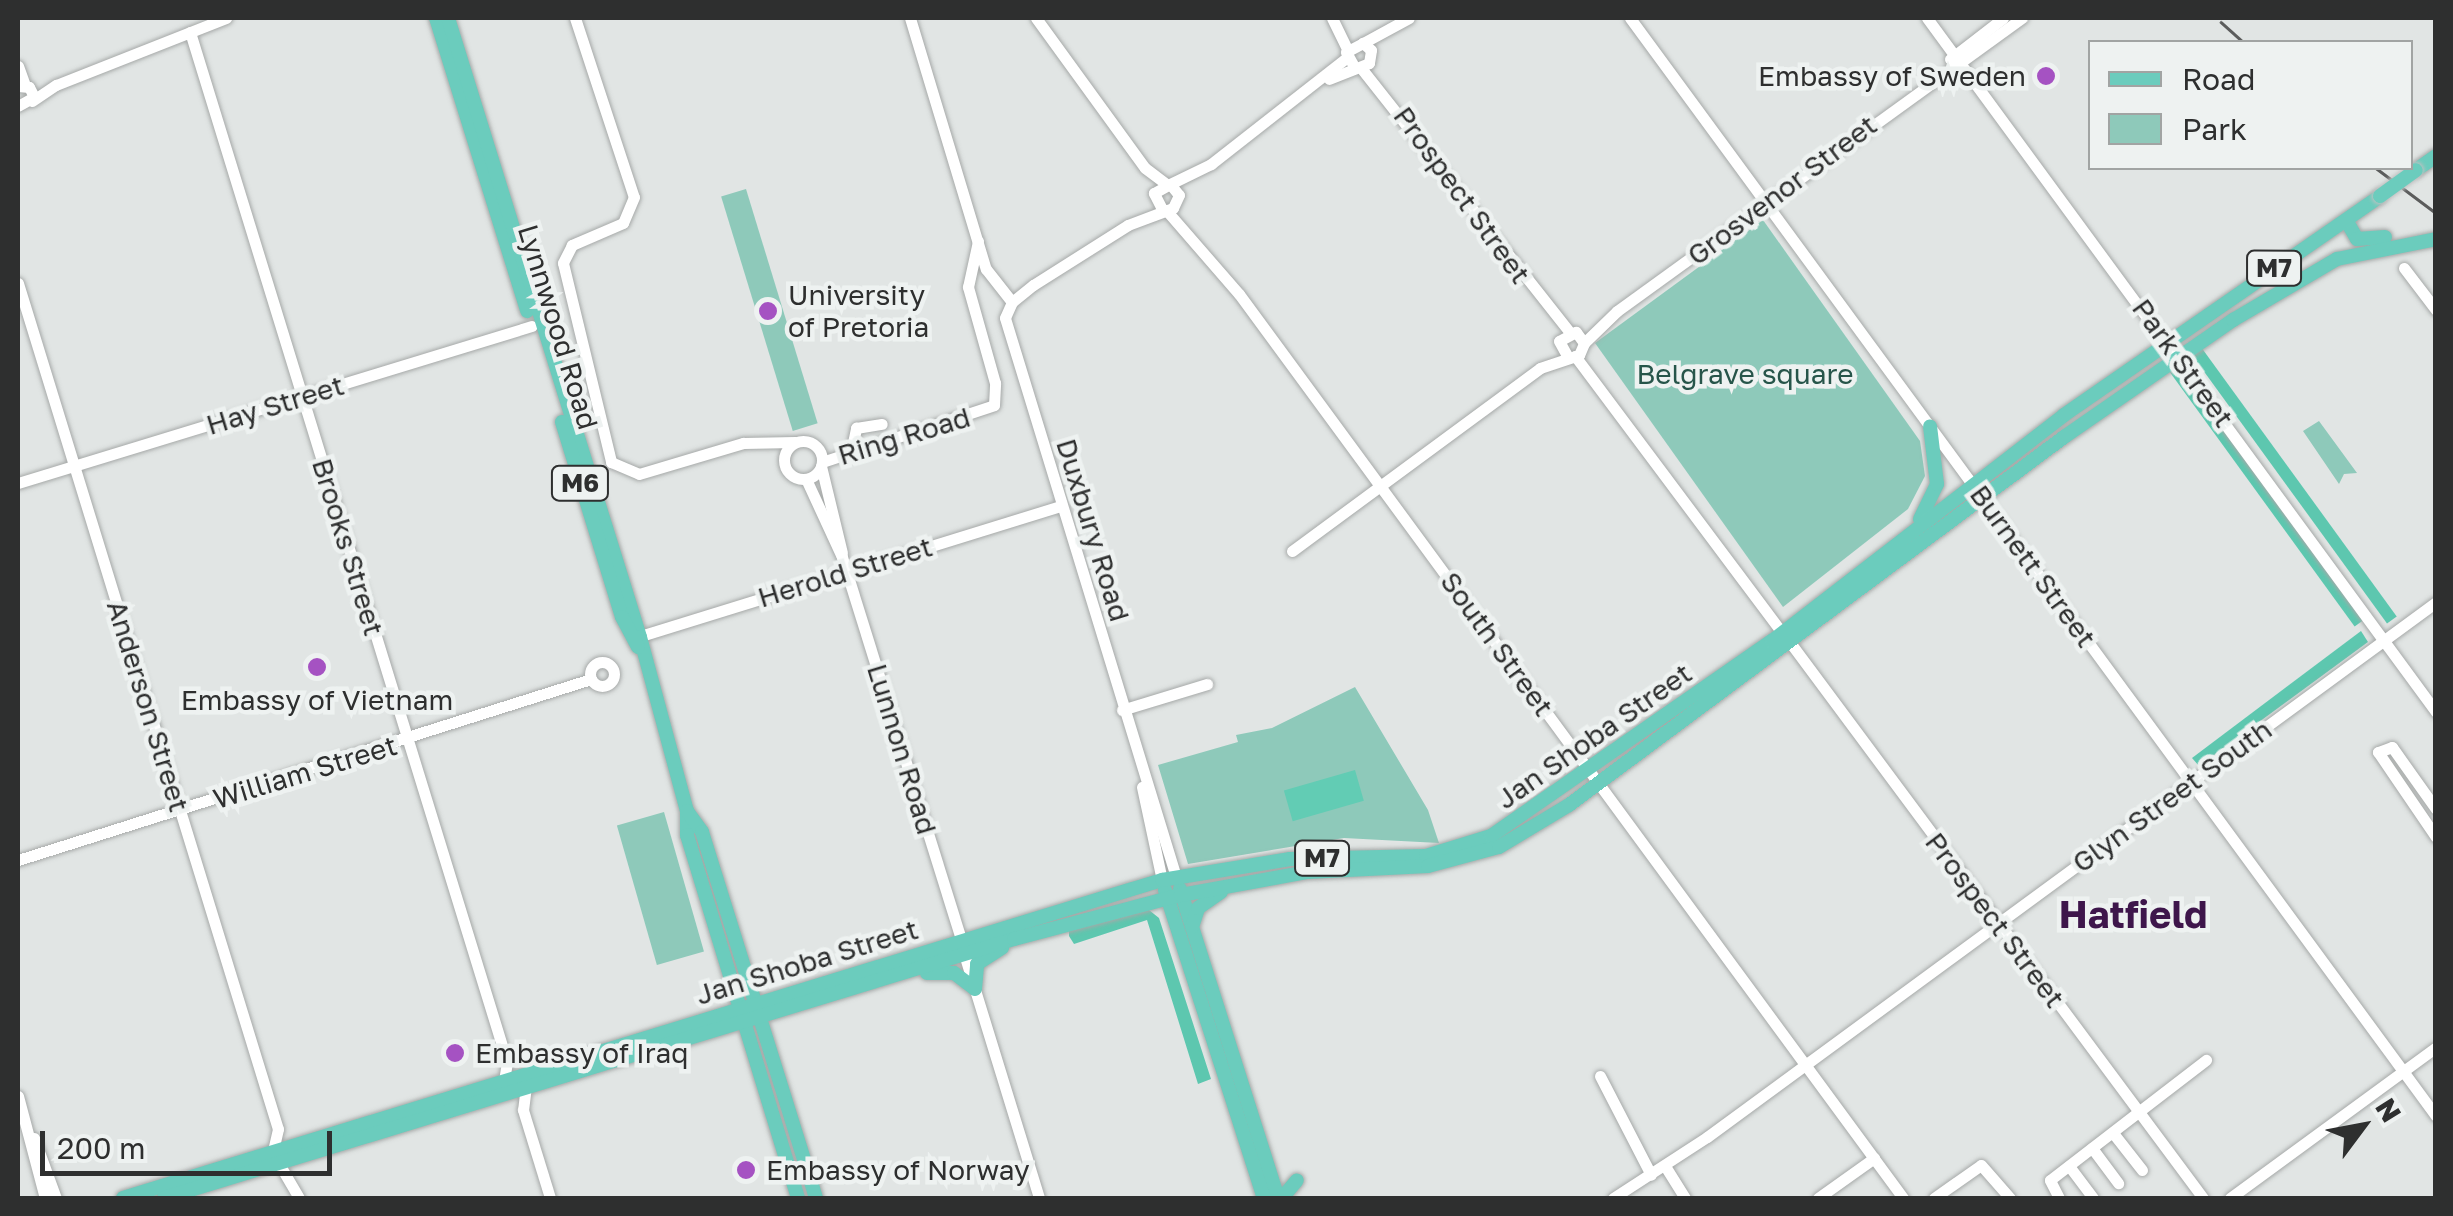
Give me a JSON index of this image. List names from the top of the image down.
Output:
{
  "streets": {
    "main road": [
      "M7",
      "Lynnwood Road",
      "M6",
      "Duxbury Road",
      "Jan Shoba Street"
    ],
    "street": [
      "Grosvenor Street",
      "Prospect Street",
      "Park Street",
      "Hay Street",
      "Ring Road",
      "Brooks Street",
      "Burnett Street",
      "Herold Street",
      "South Street",
      "Anderson Street",
      "Lunnon Road",
      "William Street",
      "Glyn Street South"
    ]
  },
  "crossings": [
    ["Grosvenor Street", "Prospect Street"],
    ["Grosvenor Street", "Park Street"],
    ["Grosvenor Street", "Burnett Street"],
    ["Grosvenor Street", "South Street"],
    ["Prospect Street", "Jan Shoba Street"],
    ["Prospect Street", "Glyn Street South"],
    ["M7", "Park Street"],
    ["M7", "Jan Shoba Street"],
    ["Lynnwood Road", "Hay Street"],
    ["Lynnwood Road", "Herold Street"],
    ["Lynnwood Road", "Jan Shoba Street"],
    ["Park Street", "Jan Shoba Street"],
    ["Park Street", "Glyn Street South"],
    ["Hay Street", "Brooks Street"],
    ["Hay Street", "Anderson Street"],
    ["Ring Road", "Duxbury Road"],
    ["Ring Road", "Lunnon Road"],
    ["Duxbury Road", "Herold Street"],
    ["Duxbury Road", "Jan Shoba Street"],
    ["Brooks Street", "Jan Shoba Street"],
    ["Brooks Street", "William Street"],
    ["Burnett Street", "Jan Shoba Street"],
    ["Burnett Street", "Glyn Street South"],
    ["Herold Street", "Lunnon Road"],
    ["South Street", "Jan Shoba Street"],
    ["South Street", "Glyn Street South"],
    ["Anderson Street", "Jan Shoba Street"],
    ["Anderson Street", "William Street"],
    ["Jan Shoba Street", "Lunnon Road"]
  ],
  "districts": ["Hatfield"],
  "parks": ["Belgrave square"],
  "places": [
    "Embassy of Sweden",
    "University of Pretoria",
    "Embassy of Vietnam",
    "Embassy of Iraq",
    "Embassy of Norway"
  ],
  "legend": ["Road", "Park"],
  "scale_bar": "200 m",
  "north": "top right"
}
